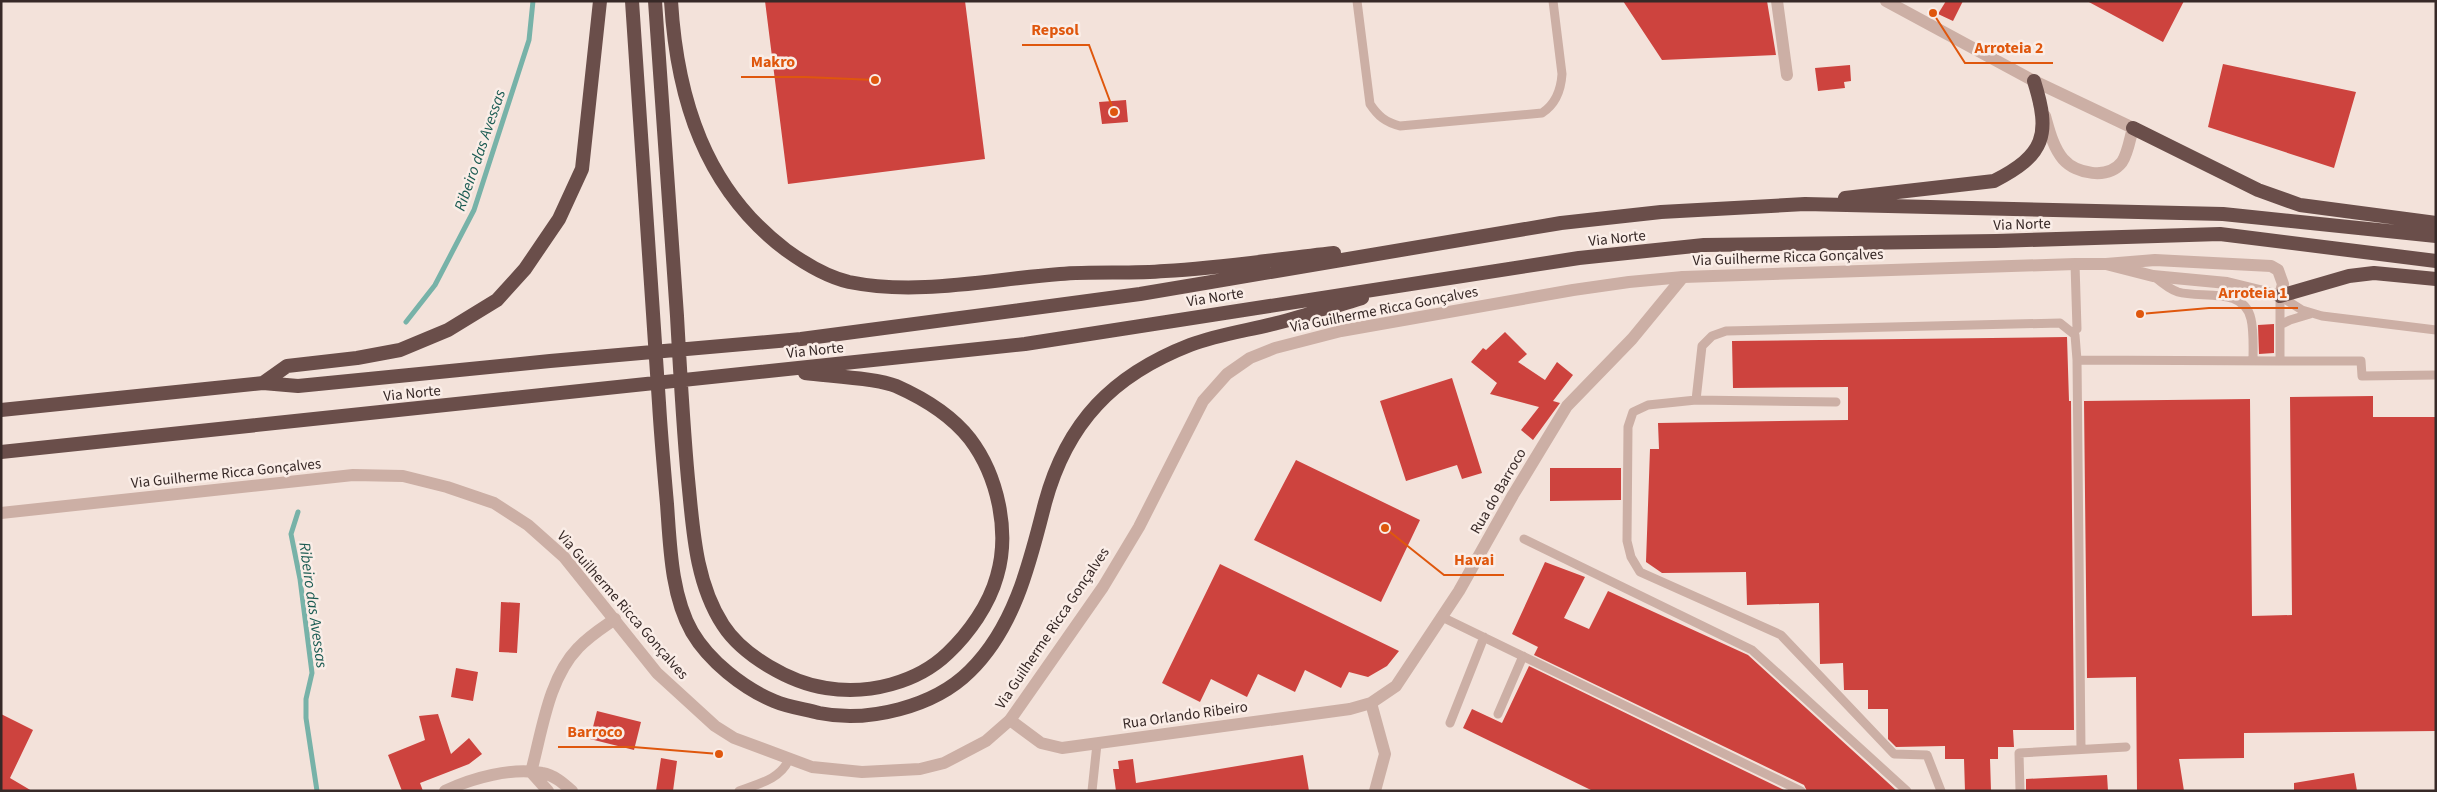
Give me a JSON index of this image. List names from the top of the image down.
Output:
{
  "streets": {
    "highway": ["Via Norte"],
    "street": ["Via Guilherme Ricca Gonçalves", "Rua do Barroco", "Rua Orlando Ribeiro"]
  },
  "crossings": [
    ["Via Guilherme Ricca Gonçalves", "Rua do Barroco"],
    ["Via Guilherme Ricca Gonçalves", "Rua Orlando Ribeiro"],
    ["Rua do Barroco", "Rua Orlando Ribeiro"]
  ],
  "water": ["Ribeiro das Avessas"],
  "places": [
    "Arroteia 2",
    "Makro",
    "Repsol",
    "Arroteia 1",
    "Havai",
    "Barroco"
  ]
}
